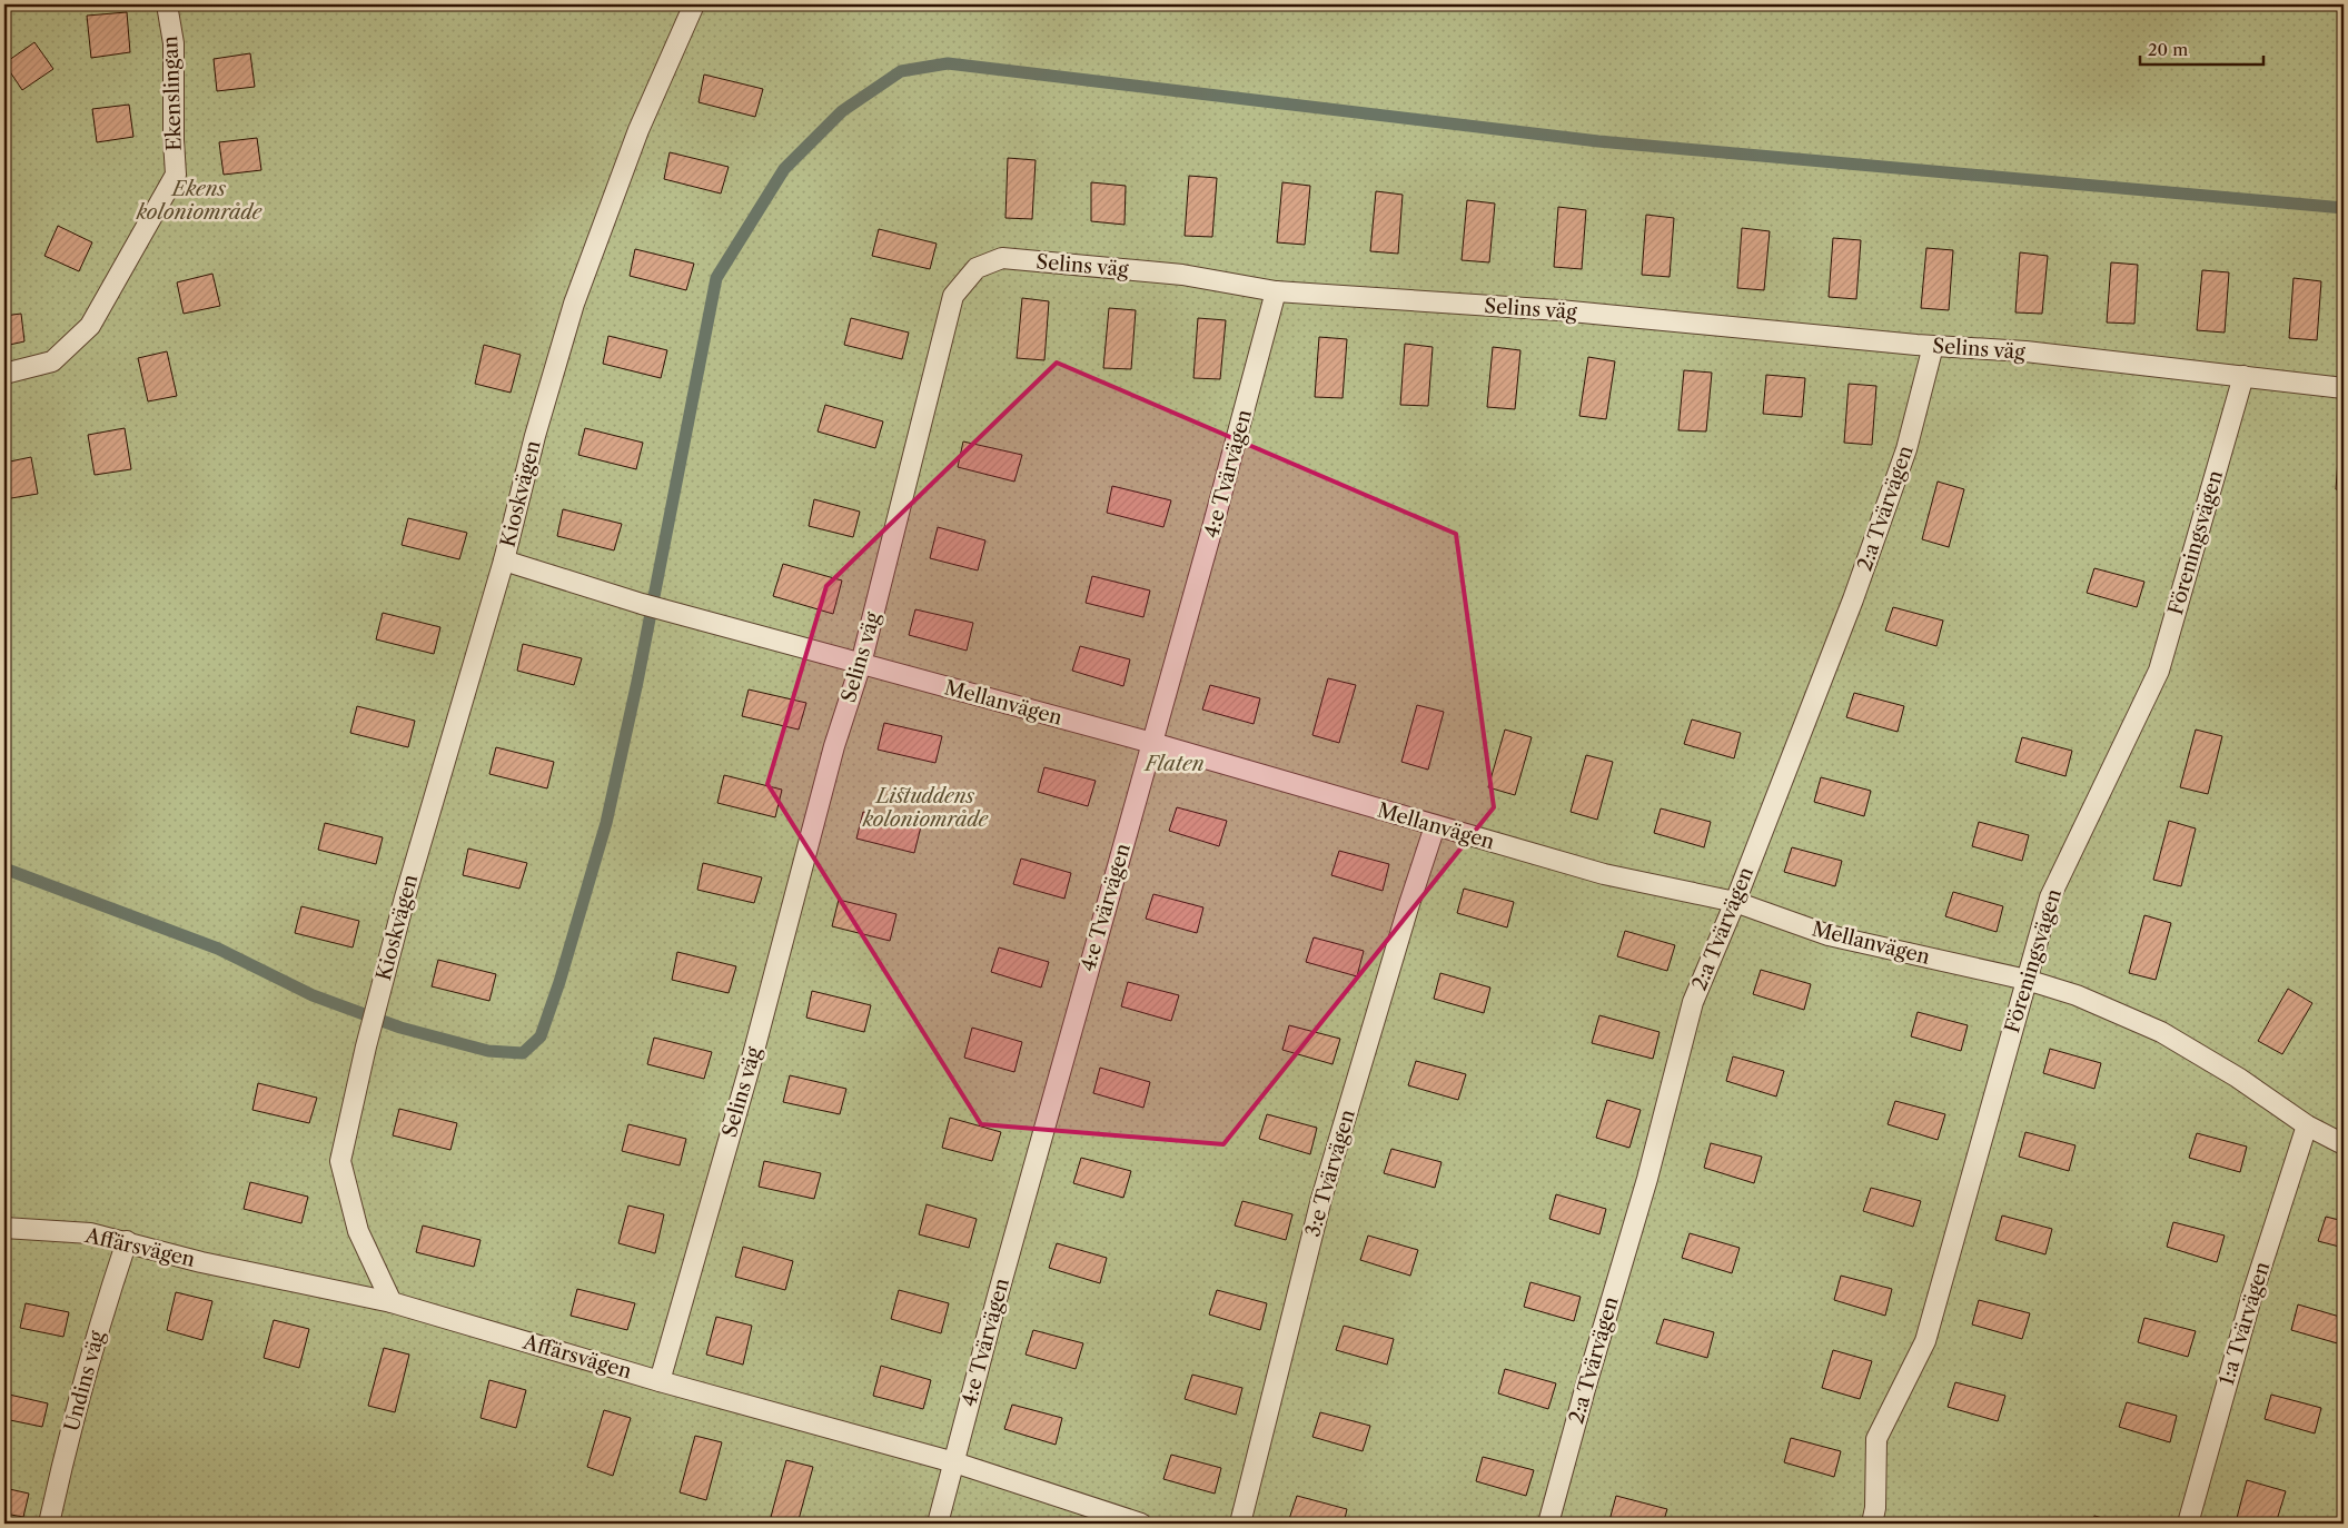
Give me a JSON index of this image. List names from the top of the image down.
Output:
{
  "streets": {
    "lane": [
      "Ekenslingan",
      "Selins väg",
      "4:e Tvärvägen",
      "Kioskvägen",
      "2:a Tvärvägen",
      "Föreningsvägen",
      "Mellanvägen",
      "3:e Tvärvägen",
      "Affärsvägen",
      "1:a Tvärvägen",
      "Undins väg"
    ]
  },
  "crossings": [
    ["Selins väg", "4:e Tvärvägen"],
    ["Selins väg", "2:a Tvärvägen"],
    ["Selins väg", "Föreningsvägen"],
    ["Selins väg", "Mellanvägen"],
    ["Selins väg", "Affärsvägen"],
    ["4:e Tvärvägen", "Mellanvägen"],
    ["4:e Tvärvägen", "Affärsvägen"],
    ["Kioskvägen", "Mellanvägen"],
    ["Kioskvägen", "Affärsvägen"],
    ["2:a Tvärvägen", "Mellanvägen"],
    ["Föreningsvägen", "Mellanvägen"],
    ["Mellanvägen", "3:e Tvärvägen"],
    ["Mellanvägen", "1:a Tvärvägen"],
    ["Affärsvägen", "Undins väg"]
  ],
  "parks": ["Ekens koloniområde", "Flaten", "Listuddens koloniområde"],
  "scale_bar": "20 m"
}
